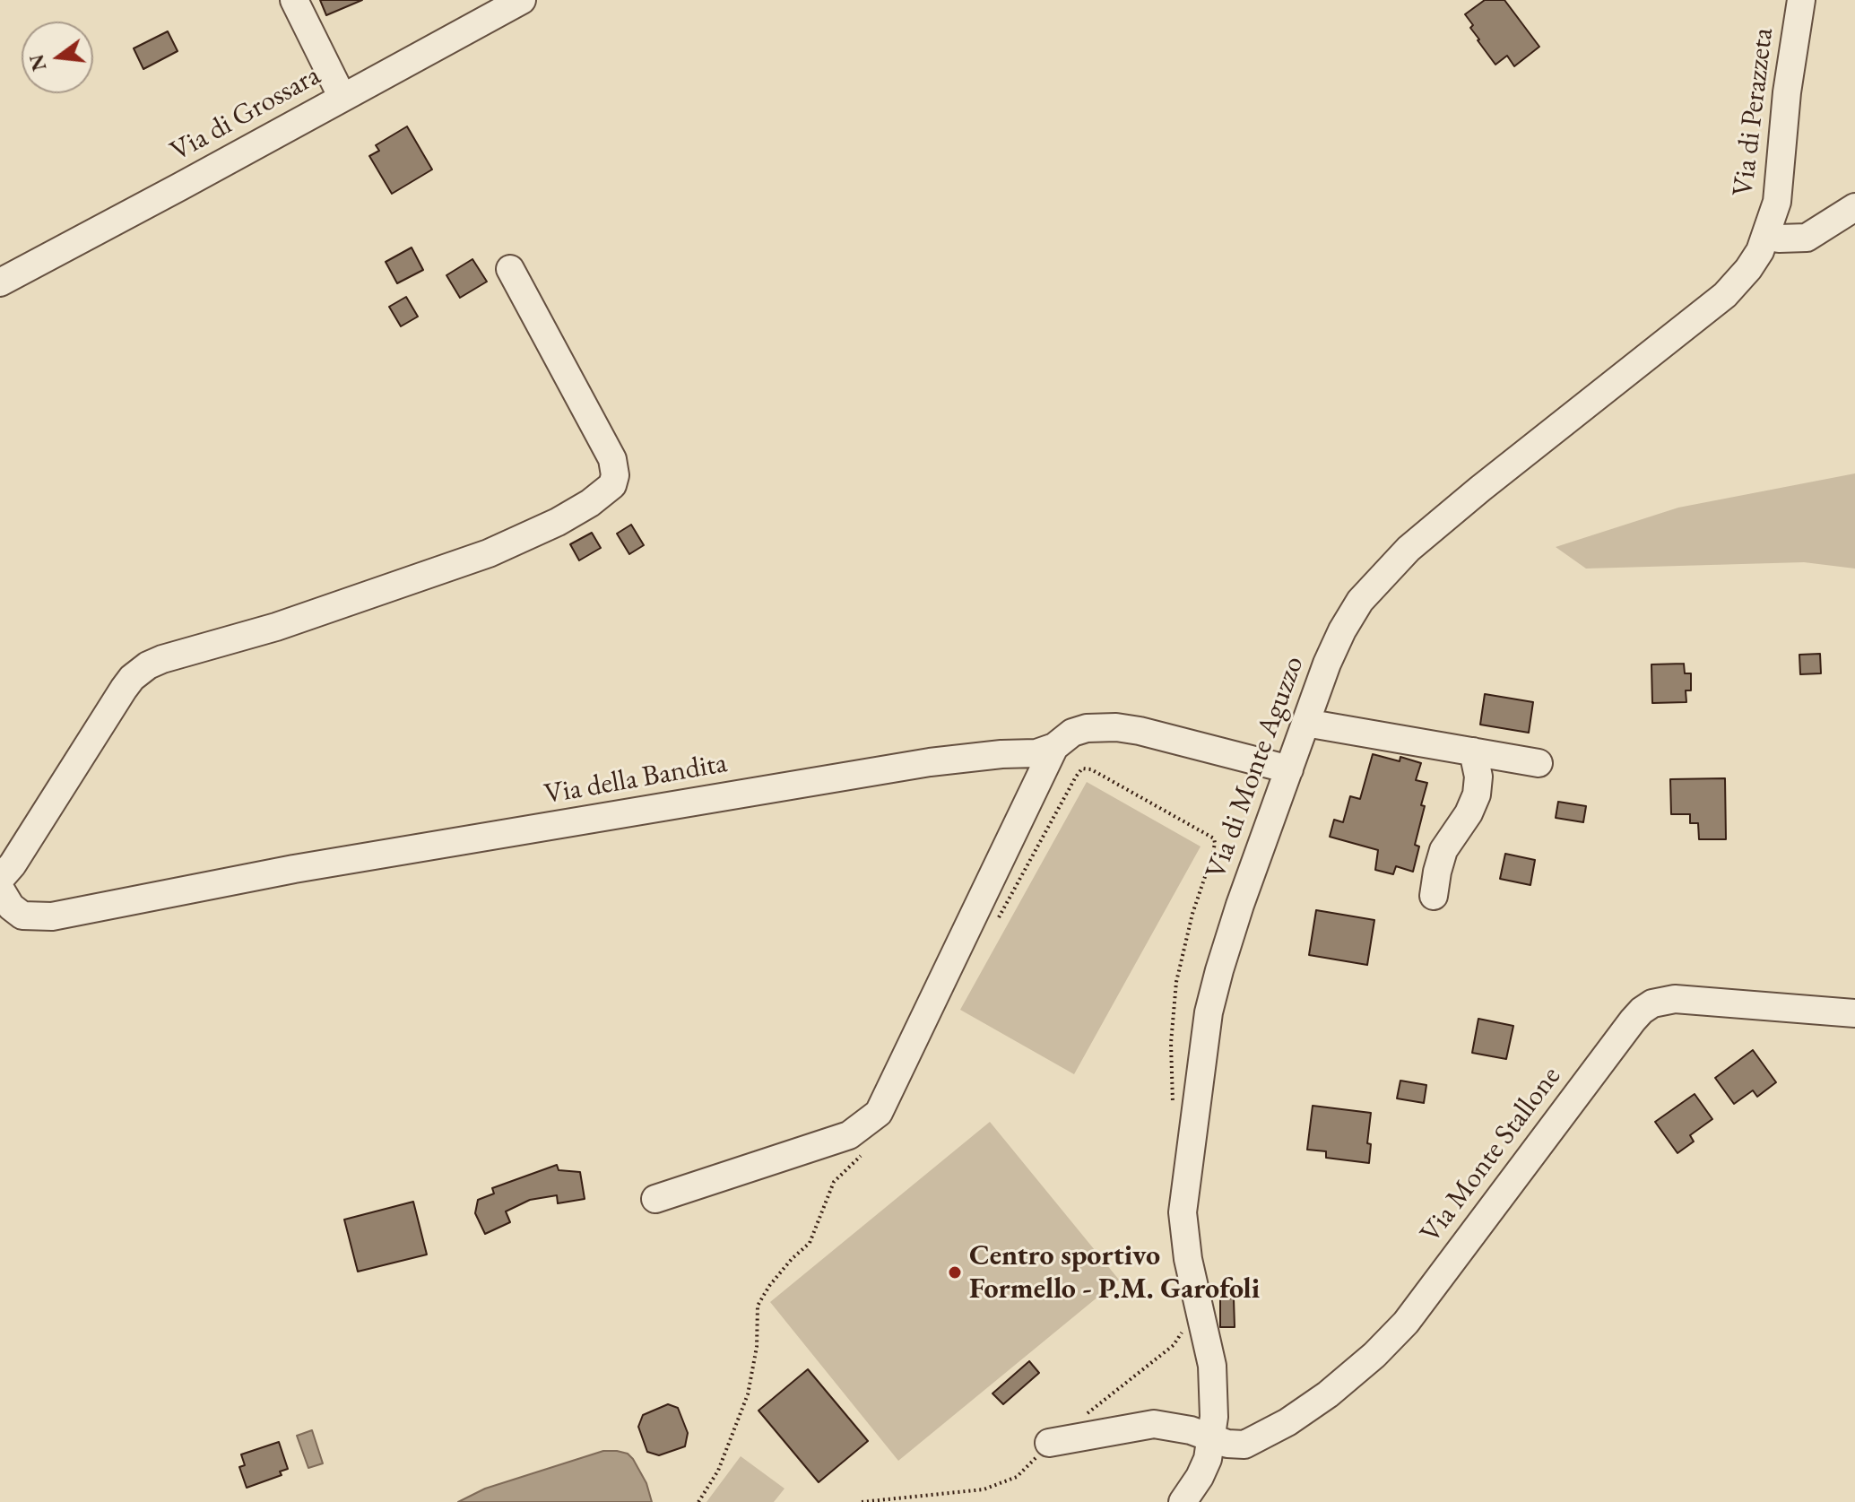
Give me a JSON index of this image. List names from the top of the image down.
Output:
{
  "streets": {
    "street": [
      "Via di Perazzeta",
      "Via di Grossara",
      "Via di Monte Aguzzo",
      "Via della Bandita",
      "Via Monte Stallone"
    ]
  },
  "crossings": [
    ["Via di Perazzeta", "Via di Monte Aguzzo"],
    ["Via di Monte Aguzzo", "Via della Bandita"],
    ["Via di Monte Aguzzo", "Via Monte Stallone"]
  ],
  "places": ["Centro sportivo Formello - P.M. Garofoli"],
  "north": "left"
}
